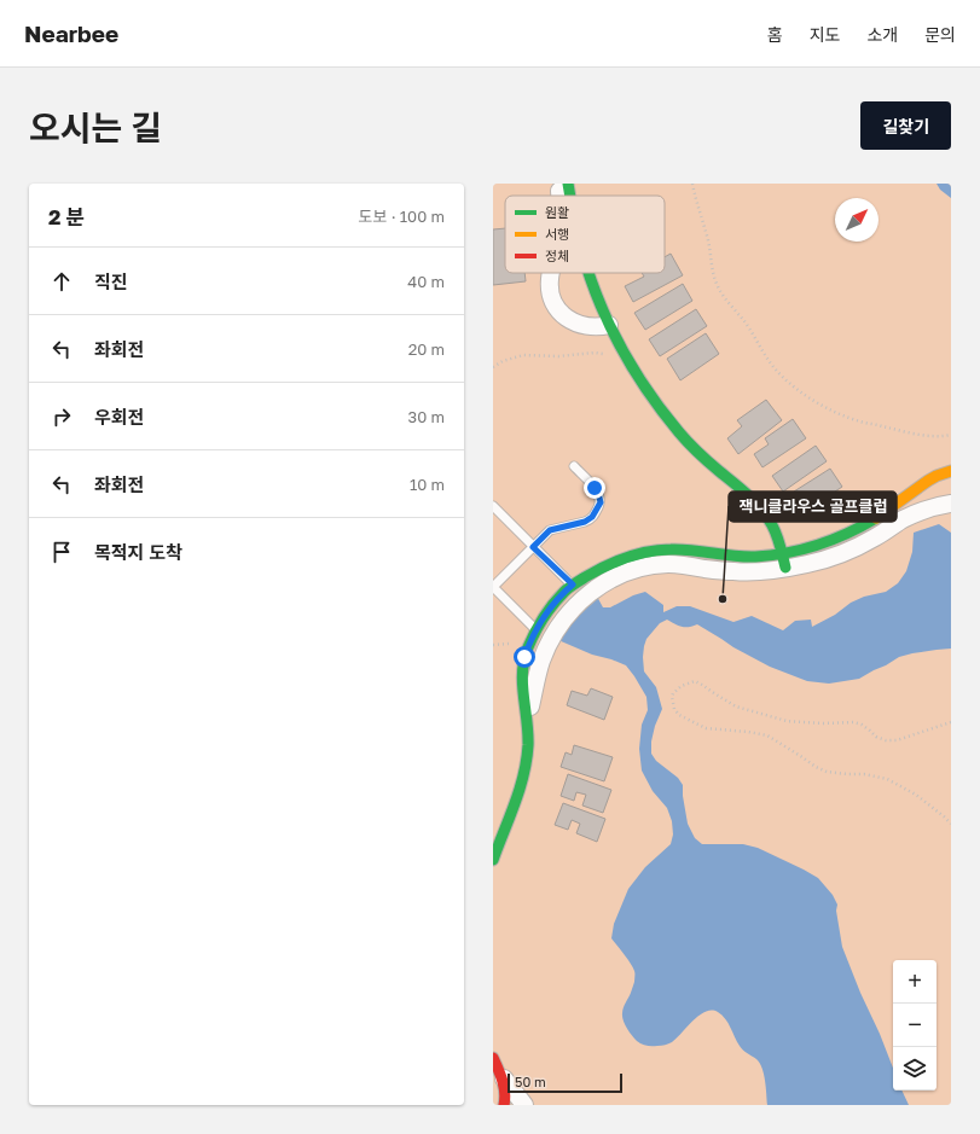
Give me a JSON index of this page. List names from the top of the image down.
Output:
{
  "places": ["잭니클라우스 골프클럽"],
  "legend": ["원활", "서행", "정체"],
  "scale_bar": "50 m",
  "north": "top right",
  "page": {
    "header": "Nearbee",
    "nav": [
      "홈",
      "지도",
      "소개",
      "문의"
    ],
    "title": "오시는 길",
    "buttons": "길찾기",
    "heading": ["2 분", "도보 · 100 m"],
    "list": [
      ["직진", "40 m"],
      ["좌회전", "20 m"],
      ["우회전", "30 m"],
      ["좌회전", "10 m"],
      "목적지 도착"
    ],
    "map_buttons": ["+", "−"],
    "scale": "50 m"
  }
}
